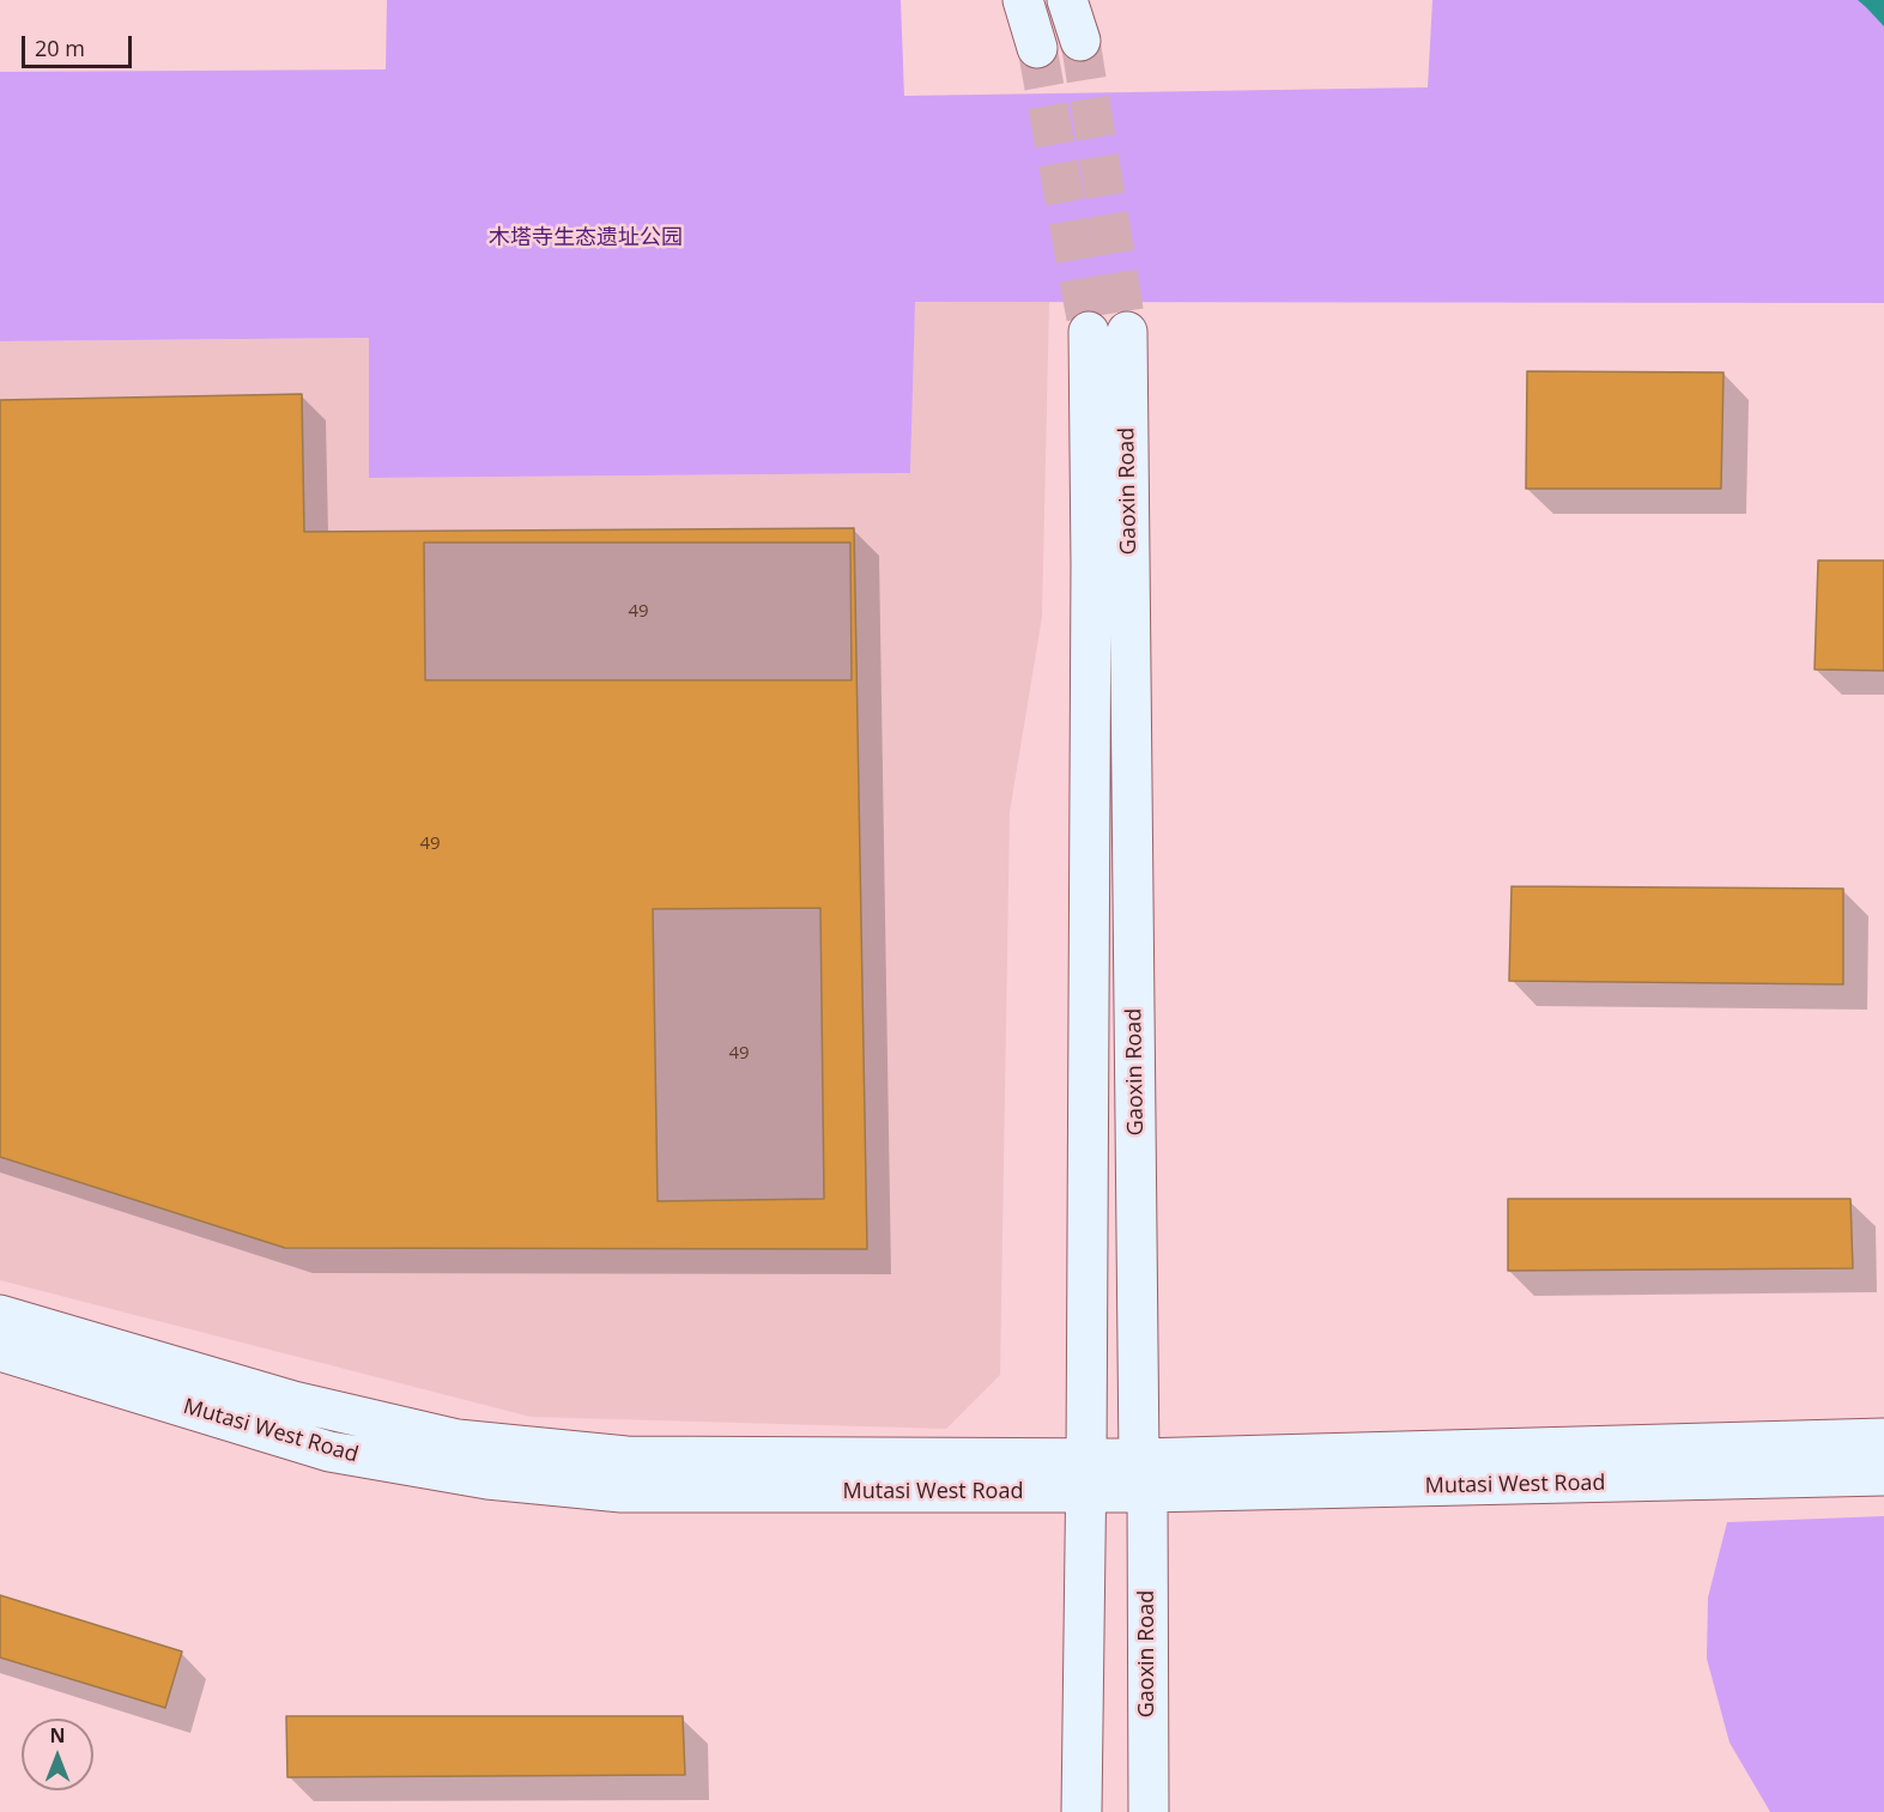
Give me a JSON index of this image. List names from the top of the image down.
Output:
{
  "streets": {
    "street": ["Gaoxin Road", "Mutasi West Road"]
  },
  "crossings": [
    ["Gaoxin Road", "Mutasi West Road"]
  ],
  "parks": ["木塔寺生态遗址公园"],
  "house_numbers": ["49", "49", "49"],
  "scale_bar": "20 m",
  "north": "top"
}
